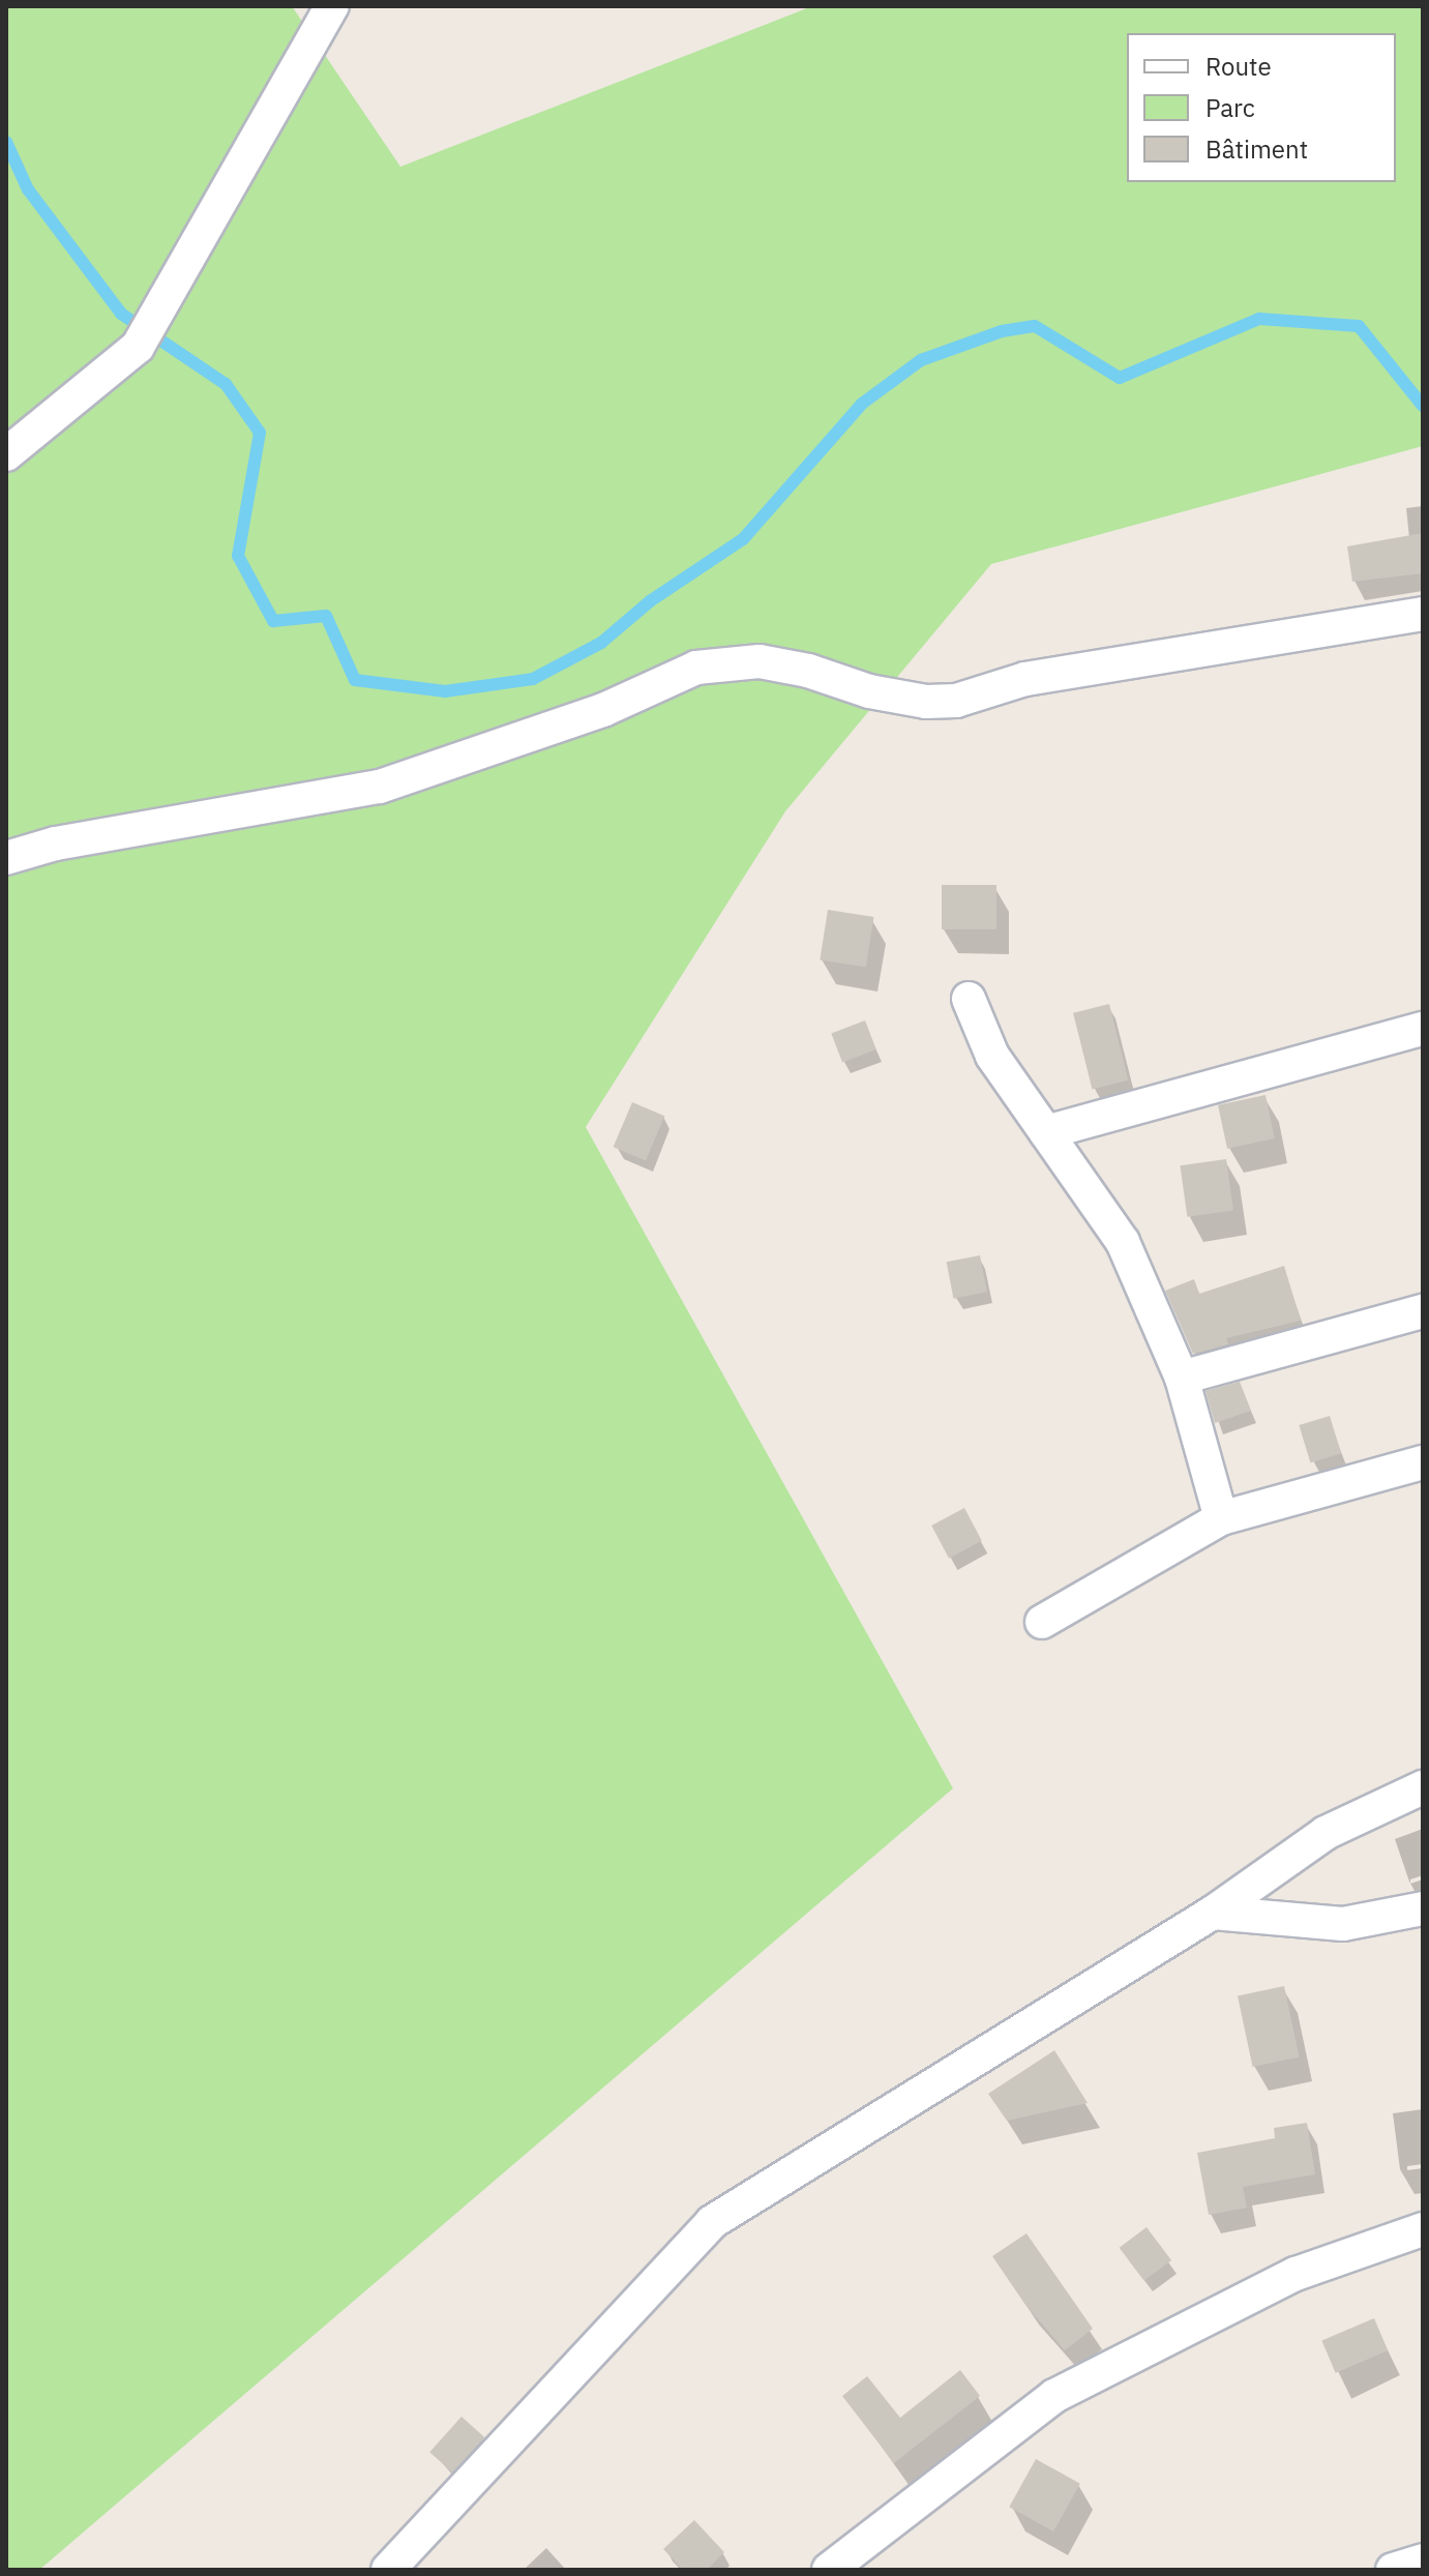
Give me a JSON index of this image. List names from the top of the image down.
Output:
{
  "legend": ["Route", "Parc", "Bâtiment"]
}
